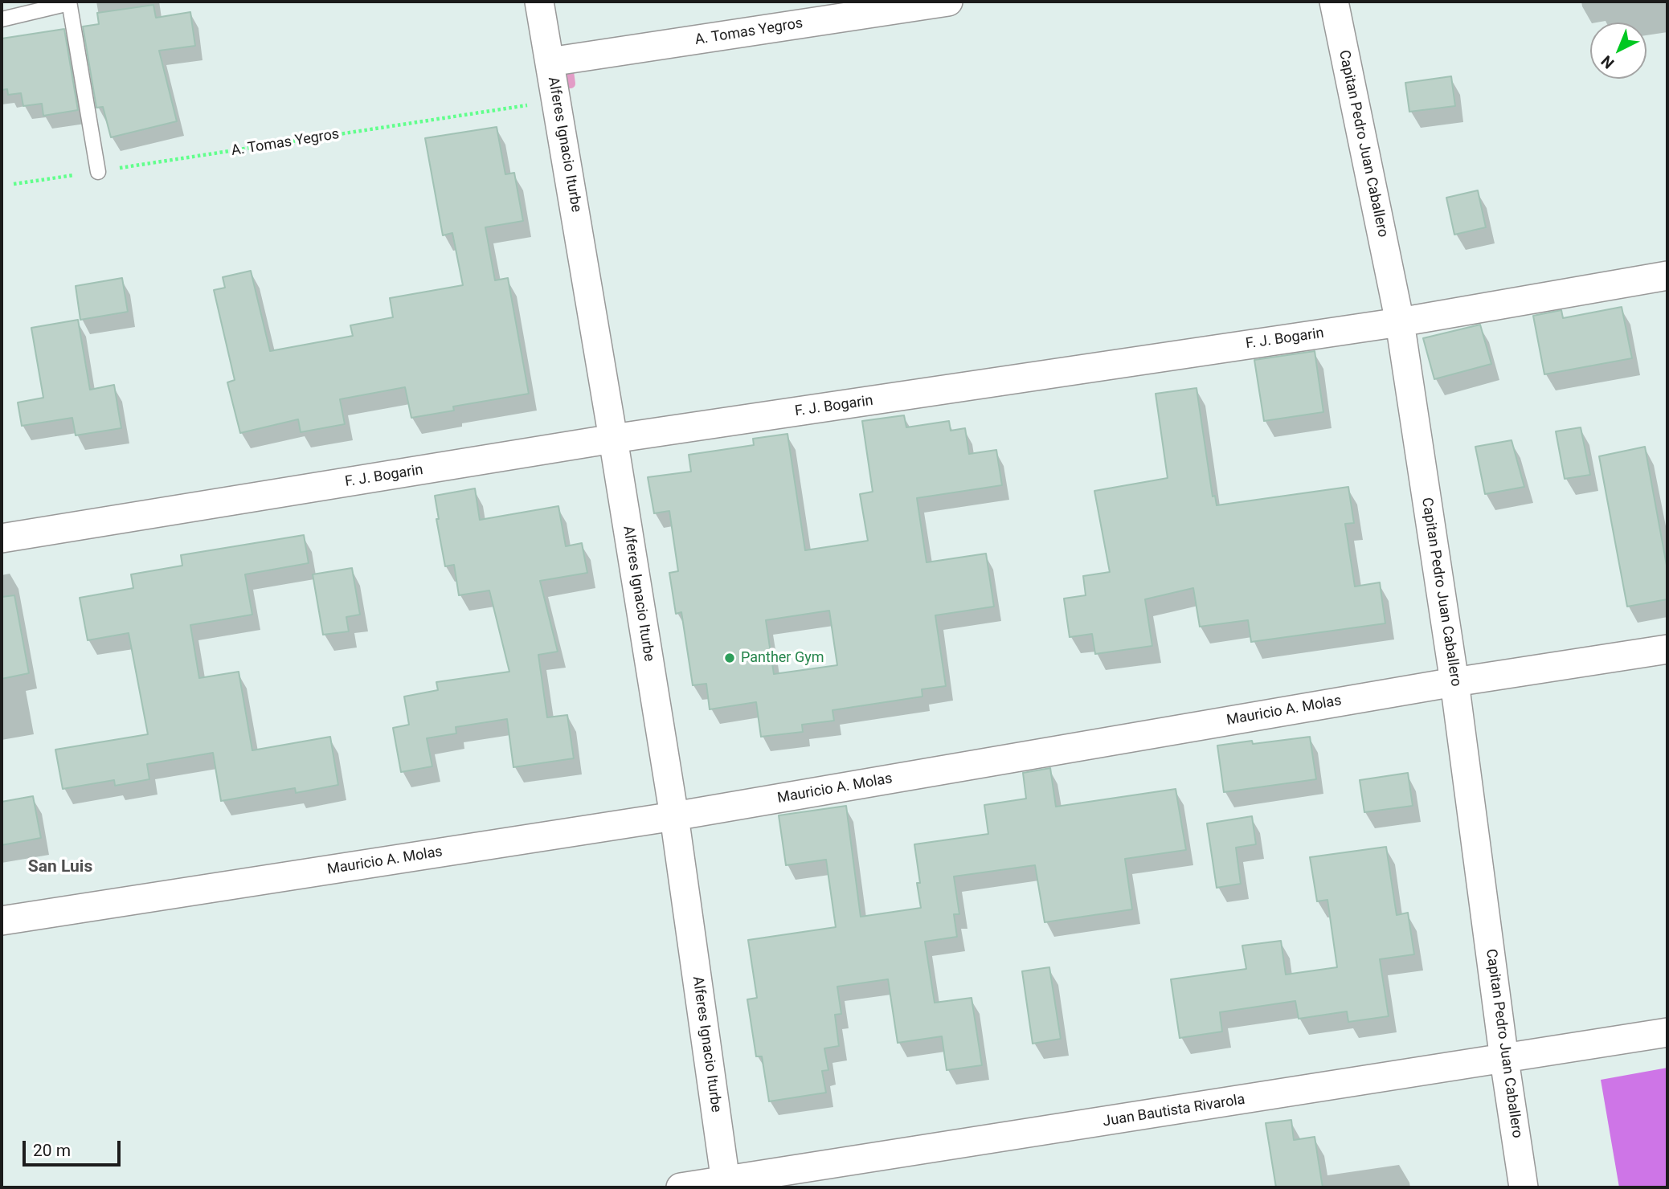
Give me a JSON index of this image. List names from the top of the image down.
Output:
{
  "streets": {
    "street": [
      "A. Tomas Yegros",
      "Capitan Pedro Juan Caballero",
      "Alferes Ignacio Iturbe",
      "F. J. Bogarin",
      "Mauricio A. Molas",
      "Juan Bautista Rivarola"
    ]
  },
  "crossings": [
    ["A. Tomas Yegros", "Alferes Ignacio Iturbe"],
    ["Capitan Pedro Juan Caballero", "F. J. Bogarin"],
    ["Capitan Pedro Juan Caballero", "Mauricio A. Molas"],
    ["Capitan Pedro Juan Caballero", "Juan Bautista Rivarola"],
    ["Alferes Ignacio Iturbe", "F. J. Bogarin"],
    ["Alferes Ignacio Iturbe", "Mauricio A. Molas"],
    ["Alferes Ignacio Iturbe", "Juan Bautista Rivarola"]
  ],
  "districts": ["San Luis"],
  "places": ["Panther Gym"],
  "scale_bar": "20 m",
  "north": "bottom left"
}
